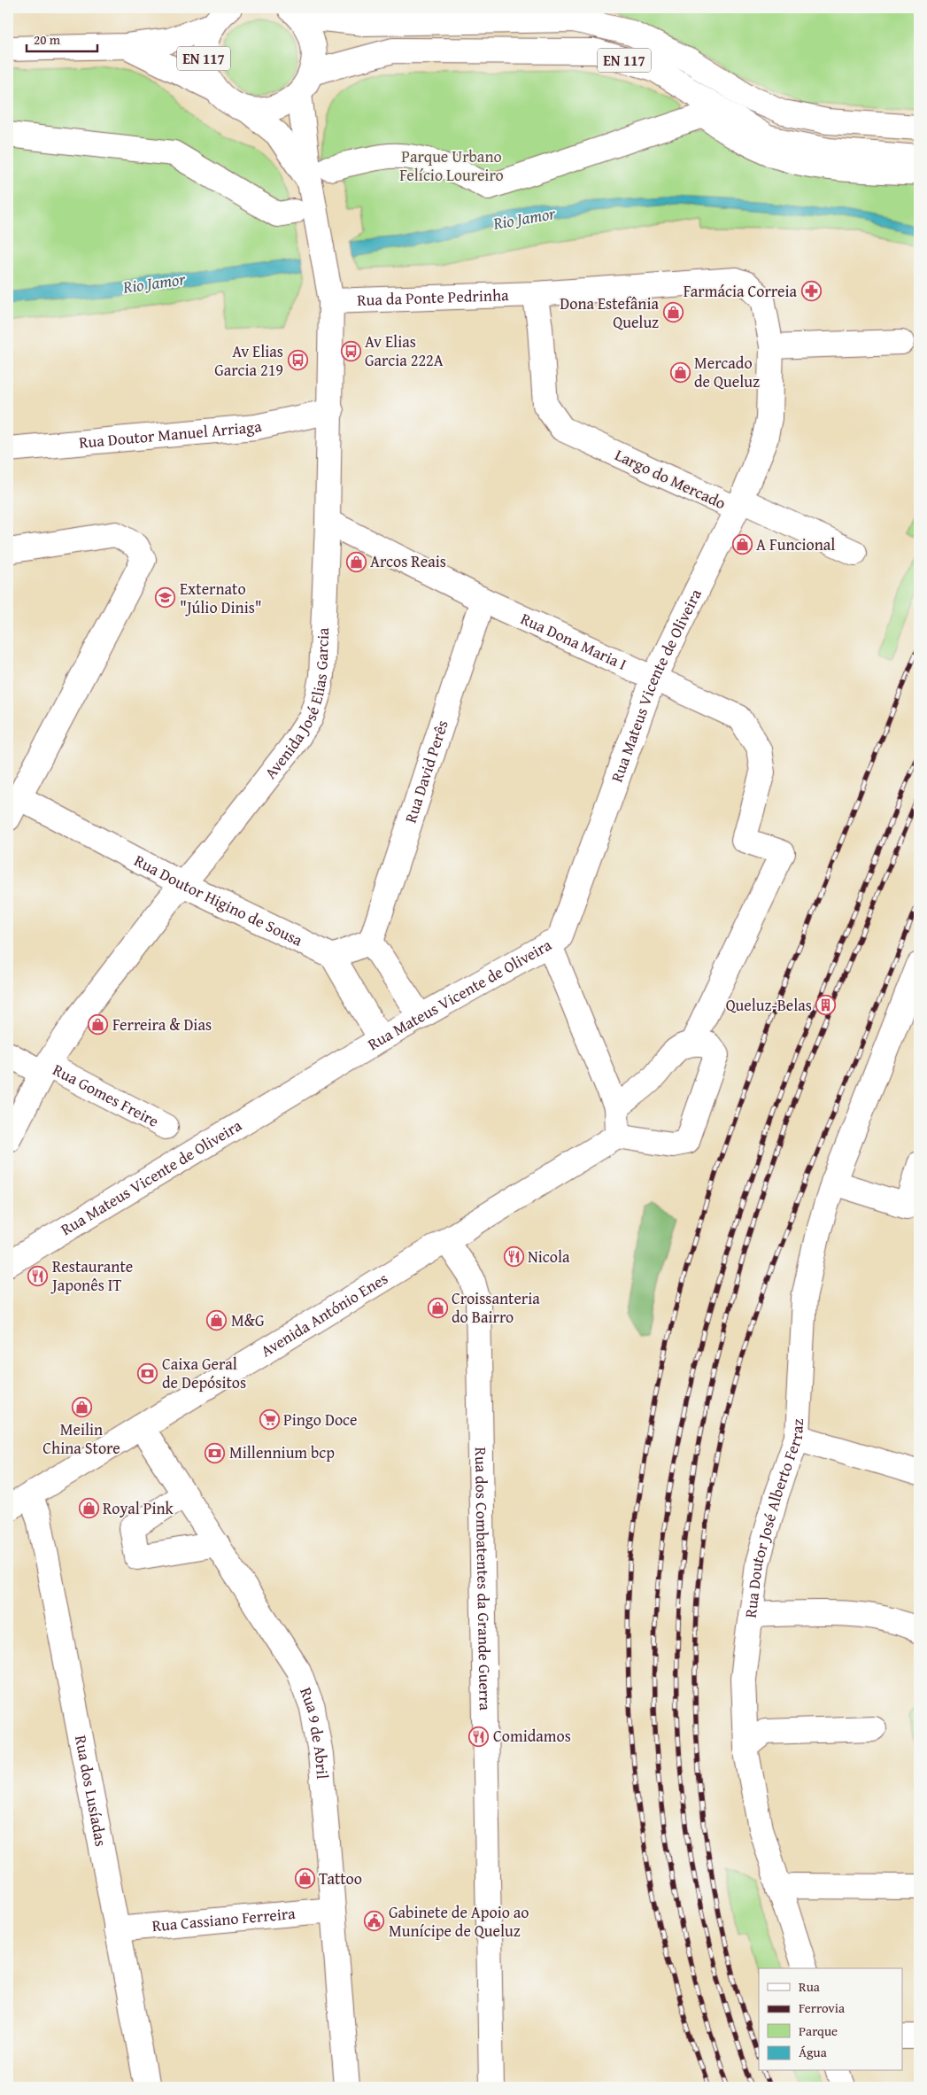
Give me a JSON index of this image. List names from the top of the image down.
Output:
{
  "streets": {
    "street": [
      "EN 117",
      "Rua da Ponte Pedrinha",
      "Rua Doutor Manuel Arriaga",
      "Largo do Mercado",
      "Rua Dona Maria I",
      "Rua Mateus Vicente de Oliveira",
      "Avenida José Elias Garcia",
      "Rua David Perês",
      "Rua Doutor Higino de Sousa",
      "Rua Gomes Freire",
      "Avenida António Enes",
      "Rua Doutor José Alberto Ferraz",
      "Rua dos Combatentes da Grande Guerra",
      "Rua 9 de Abril",
      "Rua dos Lusíadas",
      "Rua Cassiano Ferreira"
    ]
  },
  "crossings": [
    ["EN 117", "Avenida José Elias Garcia"],
    ["Rua da Ponte Pedrinha", "Largo do Mercado"],
    ["Rua da Ponte Pedrinha", "Avenida José Elias Garcia"],
    ["Rua Doutor Manuel Arriaga", "Avenida José Elias Garcia"],
    ["Largo do Mercado", "Rua Mateus Vicente de Oliveira"],
    ["Rua Dona Maria I", "Rua Mateus Vicente de Oliveira"],
    ["Rua Dona Maria I", "Avenida José Elias Garcia"],
    ["Rua Dona Maria I", "Rua David Perês"],
    ["Avenida José Elias Garcia", "Rua Doutor Higino de Sousa"],
    ["Avenida José Elias Garcia", "Rua Gomes Freire"],
    ["Avenida António Enes", "Rua dos Combatentes da Grande Guerra"],
    ["Avenida António Enes", "Rua 9 de Abril"],
    ["Avenida António Enes", "Rua dos Lusíadas"],
    ["Rua 9 de Abril", "Rua Cassiano Ferreira"],
    ["Rua dos Lusíadas", "Rua Cassiano Ferreira"]
  ],
  "water": ["Rio Jamor"],
  "parks": ["Parque Urbano Felício Loureiro"],
  "places": {
    "pharmacy": ["Farmácia Correia"],
    "shop": [
      "Dona Estefânia Queluz",
      "Mercado de Queluz",
      "A Funcional",
      "Arcos Reais",
      "Ferreira & Dias",
      "Croissanteria do Bairro",
      "M&G",
      "Meilin China Store",
      "Royal Pink",
      "Tattoo"
    ],
    "bus stop": ["Av Elias Garcia 222A", "Av Elias Garcia 219"],
    "school or university": ["Externato \"Júlio Dinis\""],
    "building": ["Queluz-Belas"],
    "restaurant": ["Nicola", "Restaurante Japonês IT", "Comidamos"],
    "bank": ["Caixa Geral de Depósitos", "Millennium bcp"],
    "supermarket": ["Pingo Doce"],
    "public building": ["Gabinete de Apoio ao Munícipe de Queluz"]
  },
  "legend": [
    "Rua",
    "Ferrovia",
    "Parque",
    "Água"
  ],
  "scale_bar": "20 m"
}
